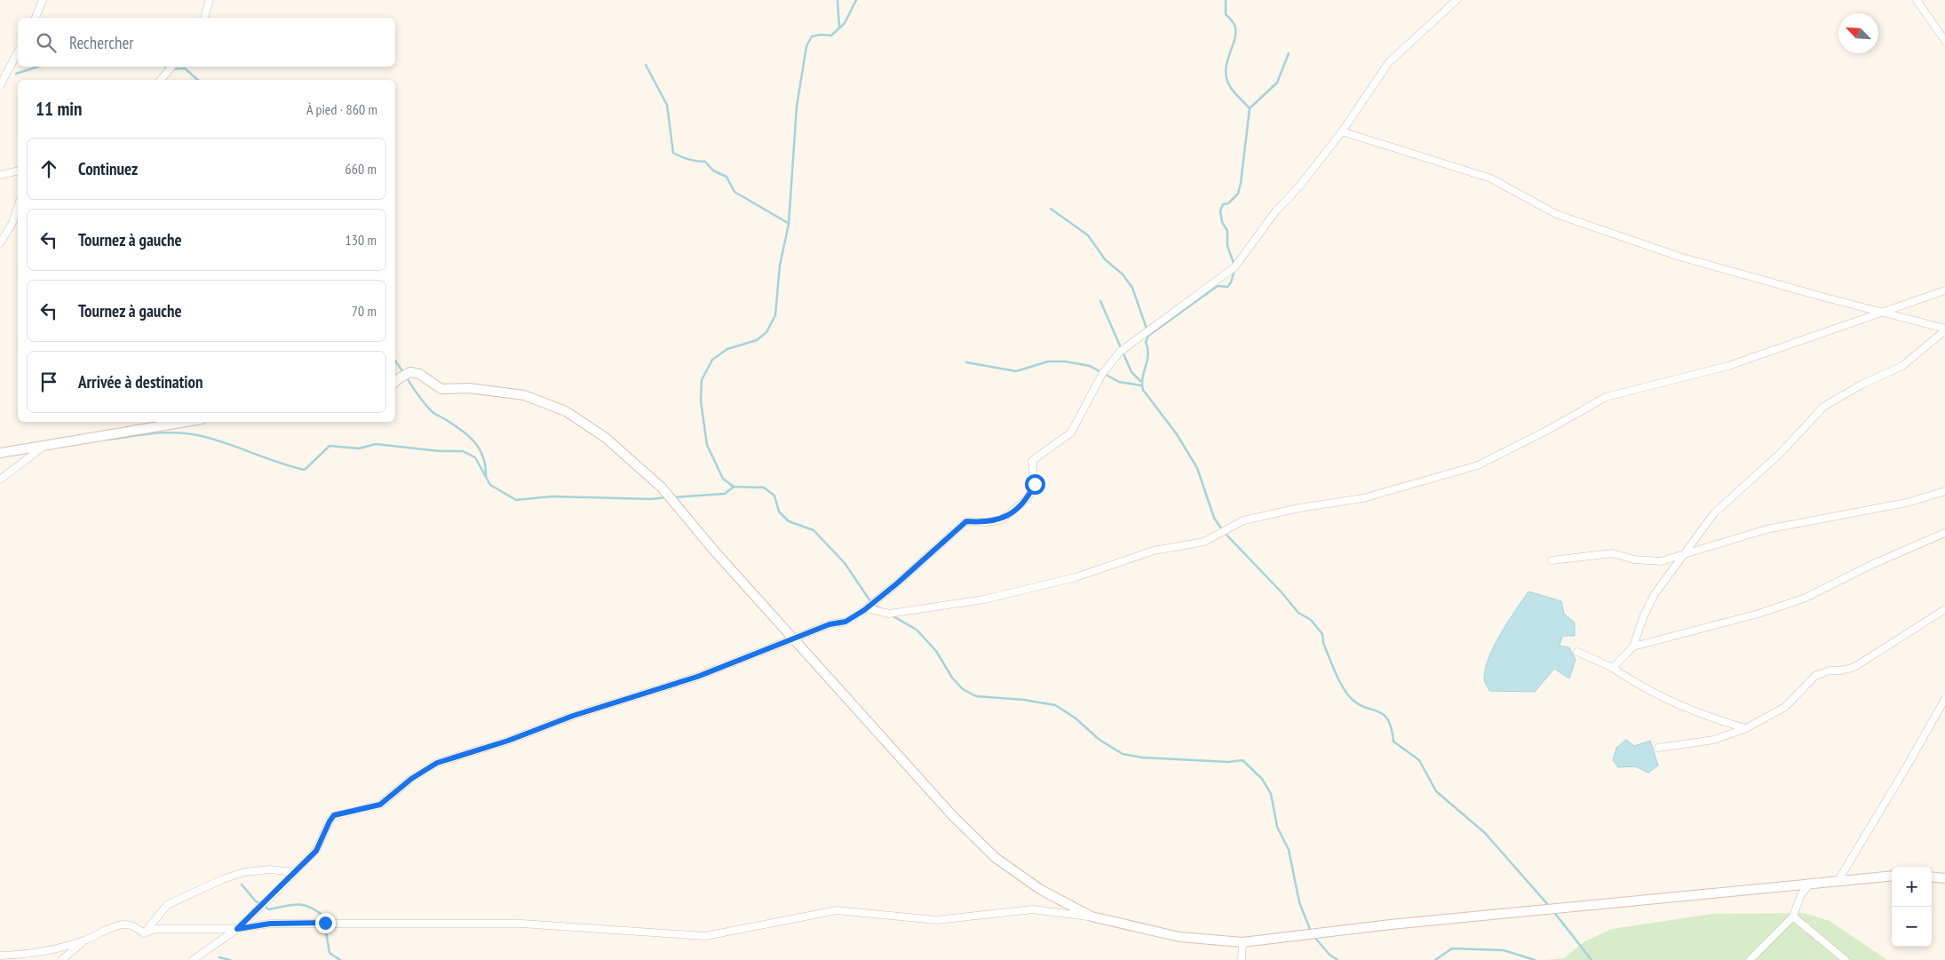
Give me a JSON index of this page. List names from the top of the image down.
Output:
{
  "north": "top left",
  "page": {
    "search": "Rechercher",
    "heading": ["11 min", "À pied · 860 m"],
    "list": [
      ["Continuez", "660 m"],
      ["Tournez à gauche", "130 m"],
      ["Tournez à gauche", "70 m"],
      "Arrivée à destination"
    ],
    "map_buttons": ["+", "−"]
  }
}
